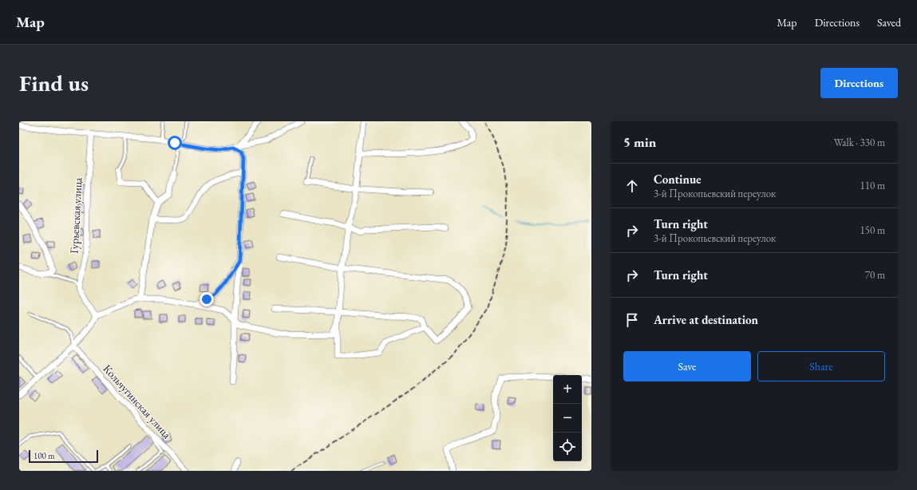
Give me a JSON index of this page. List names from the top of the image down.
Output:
{
  "streets": {
    "street": ["Гурьевская улица", "Кольчугинская улица"]
  },
  "scale_bar": "100 m",
  "page": {
    "header": "Map",
    "nav": ["Map", "Directions", "Saved"],
    "buttons": [
      "Directions",
      ["Save", "Share"]
    ],
    "title": "Find us",
    "heading": ["5 min", "Walk · 330 m"],
    "list": [
      ["Continue", "3-й Прокопьевский переулок", "110 m"],
      ["Turn right", "3-й Прокопьевский переулок", "150 m"],
      ["Turn right", "70 m"],
      "Arrive at destination"
    ],
    "map_buttons": ["+", "−"],
    "scale": "100 m"
  }
}
